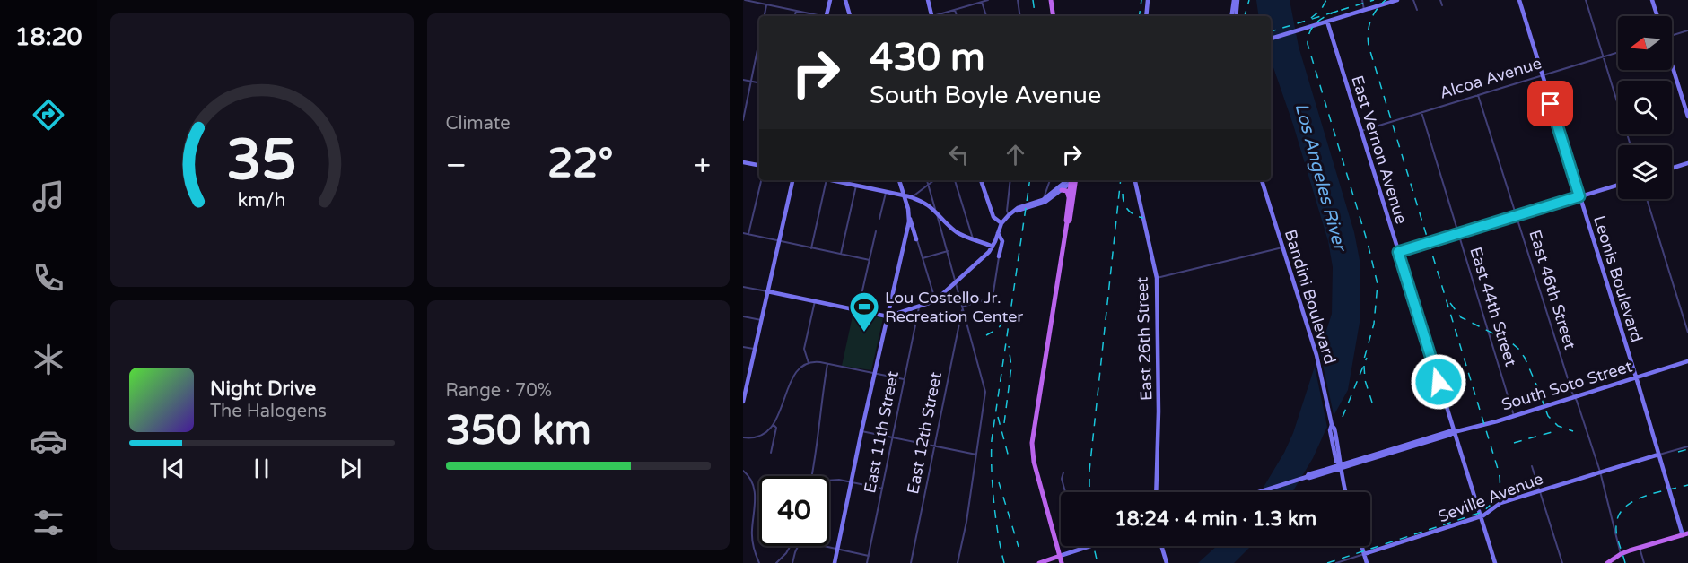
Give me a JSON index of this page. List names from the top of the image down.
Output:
{
  "streets": {
    "main road": [
      "East Vernon Avenue",
      "Leonis Boulevard",
      "Bandini Boulevard",
      "East 26th Street",
      "South Soto Street",
      "Seville Avenue"
    ],
    "street": [
      "Alcoa Avenue",
      "East 46th Street",
      "East 44th Street",
      "East 11th Street",
      "East 12th Street"
    ]
  },
  "crossings": [
    ["Alcoa Avenue", "East Vernon Avenue"],
    ["Alcoa Avenue", "Leonis Boulevard"],
    ["Alcoa Avenue", "East 46th Street"],
    ["Alcoa Avenue", "East 44th Street"],
    ["East Vernon Avenue", "South Soto Street"],
    ["East Vernon Avenue", "Seville Avenue"],
    ["Leonis Boulevard", "South Soto Street"],
    ["Leonis Boulevard", "Seville Avenue"],
    ["East 46th Street", "South Soto Street"],
    ["East 46th Street", "Seville Avenue"],
    ["Bandini Boulevard", "South Soto Street"],
    ["East 44th Street", "South Soto Street"]
  ],
  "water": ["Los Angeles River"],
  "places": {
    "sports": ["Lou Costello Jr. Recreation Center"]
  },
  "north": "left",
  "page": {
    "tabs": "18:20",
    "tile": [
      "Climate",
      ["Range · 70%", "350 km"]
    ],
    "turn": ["430 m", "South Boyle Avenue"],
    "heat": ["−", "22°", "+"],
    "song": ["Night Drive", "The Halogens"],
    "limit": "40",
    "trip": "18:24 · 4 min · 1.3 km",
    "gauge": ["35", "km/h"]
  }
}
